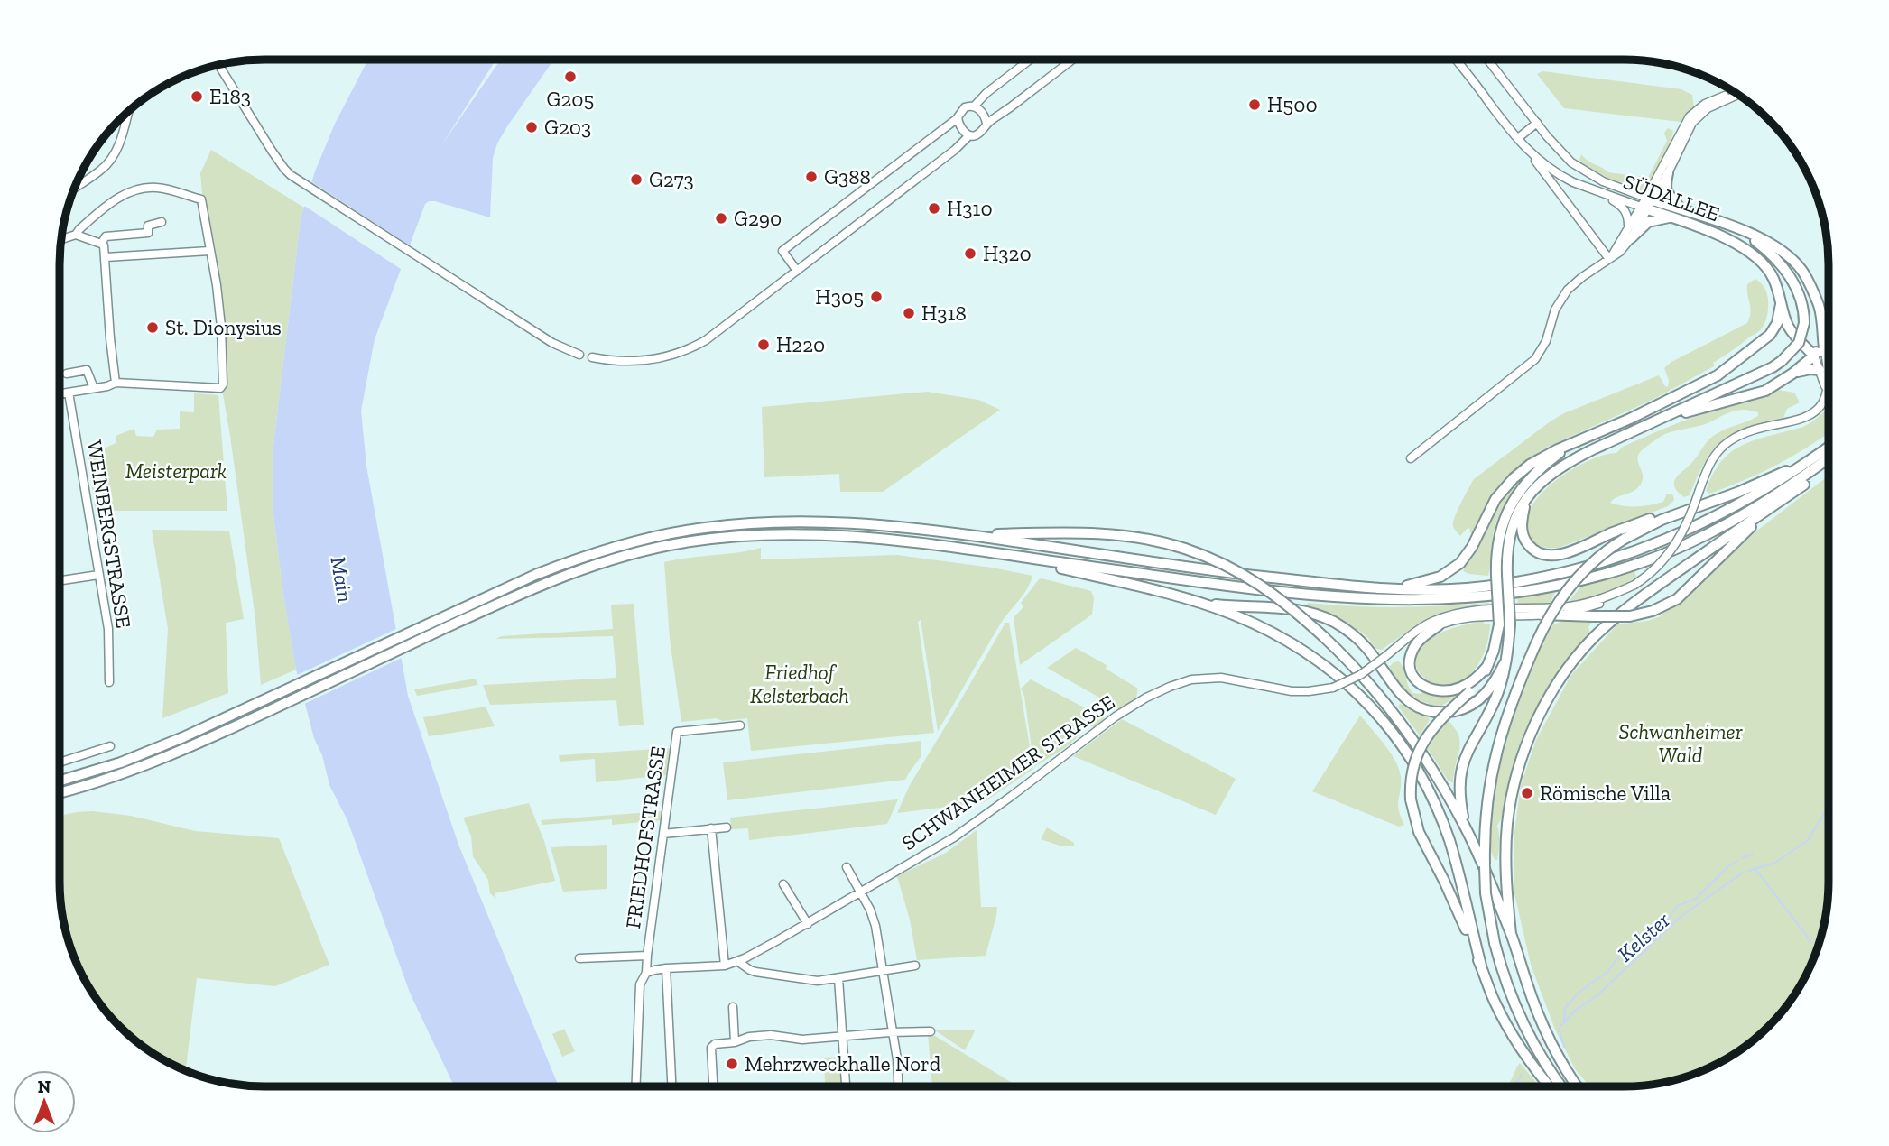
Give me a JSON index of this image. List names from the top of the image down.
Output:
{
  "streets": {
    "highway": ["SÜDALLEE"],
    "street": ["WEINBERGSTRASSE", "SCHWANHEIMER STRASSE", "FRIEDHOFSTRASSE"]
  },
  "crossings": [
    ["SCHWANHEIMER STRASSE", "FRIEDHOFSTRASSE"]
  ],
  "water": ["Main", "Kelster"],
  "parks": ["Meisterpark", "Friedhof Kelsterbach", "Schwanheimer Wald"],
  "places": [
    "G205",
    "E183",
    "H500",
    "G203",
    "G388",
    "G273",
    "H310",
    "G290",
    "H320",
    "H305",
    "H318",
    "St. Dionysius",
    "H220",
    "Römische Villa",
    "Mehrzweckhalle Nord"
  ],
  "north": "top"
}
